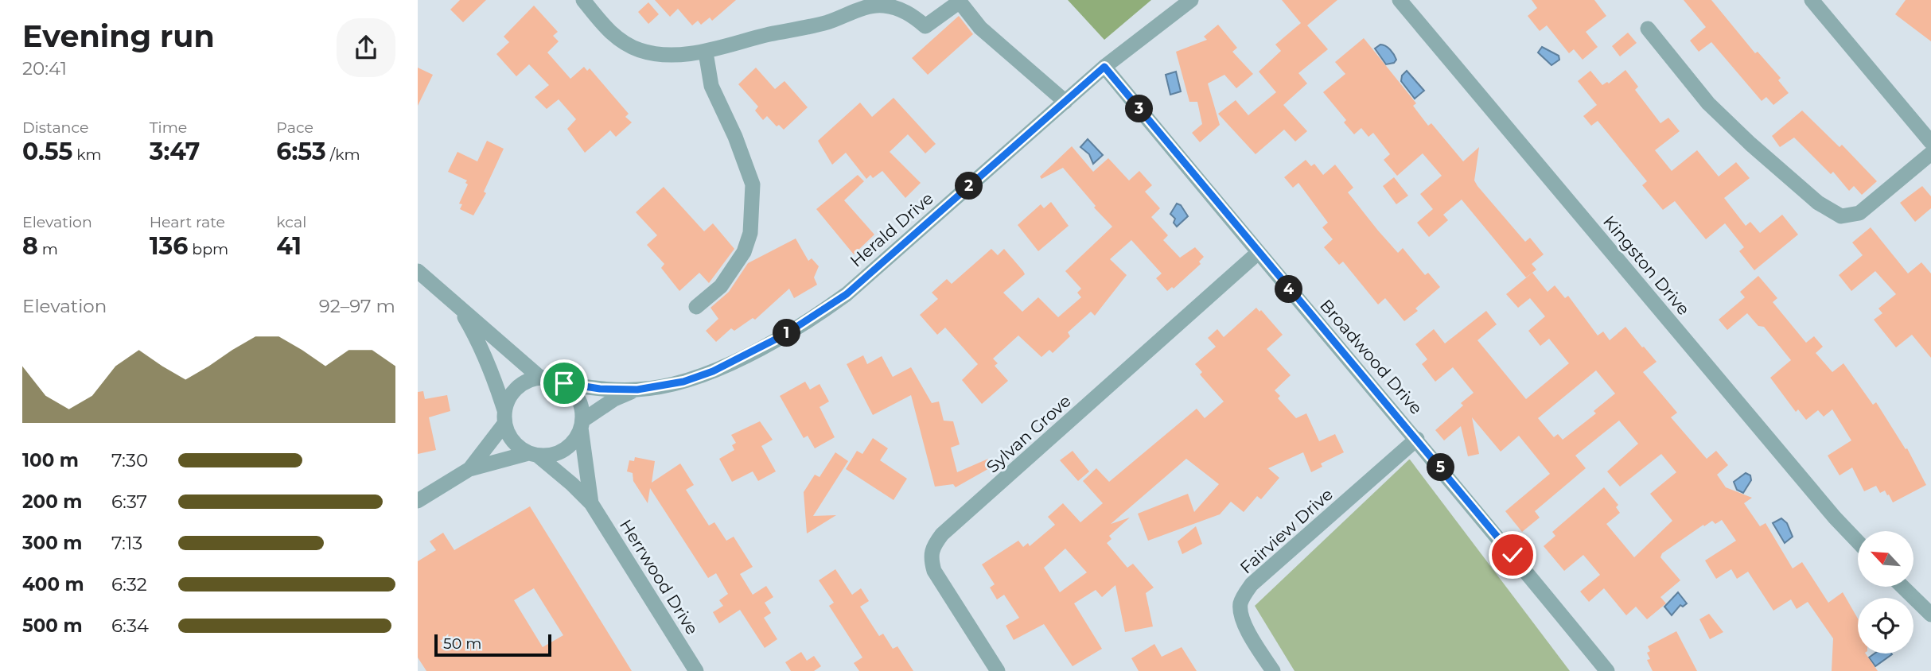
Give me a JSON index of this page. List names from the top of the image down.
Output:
{
  "streets": {
    "street": [
      "Herald Drive",
      "Kingston Drive",
      "Broadwood Drive",
      "Sylvan Grove",
      "Fairview Drive",
      "Herrwood Drive"
    ]
  },
  "crossings": [
    ["Herald Drive", "Broadwood Drive"],
    ["Herald Drive", "Herrwood Drive"],
    ["Broadwood Drive", "Sylvan Grove"],
    ["Broadwood Drive", "Fairview Drive"]
  ],
  "scale_bar": "50 m",
  "north": "top left",
  "page": {
    "heading": ["Evening run", "20:41"],
    "stats": [
      ["Distance", "0.55 km"],
      ["Time", "3:47"],
      ["Pace", "6:53 /km"],
      ["Elevation", "8 m"],
      ["Heart rate", "136 bpm"],
      ["kcal", "41"]
    ],
    "pins": [
      "3",
      "2",
      "4",
      "1",
      "5"
    ],
    "chart": ["Elevation", "92–97 m"],
    "list": [
      {
        "name": "100 m",
        "note": "7:30"
      },
      {
        "name": "200 m",
        "note": "6:37"
      },
      {
        "name": "300 m",
        "note": "7:13"
      },
      {
        "name": "400 m",
        "note": "6:32"
      },
      {
        "name": "500 m",
        "note": "6:34"
      }
    ],
    "scale": "50 m"
  }
}
